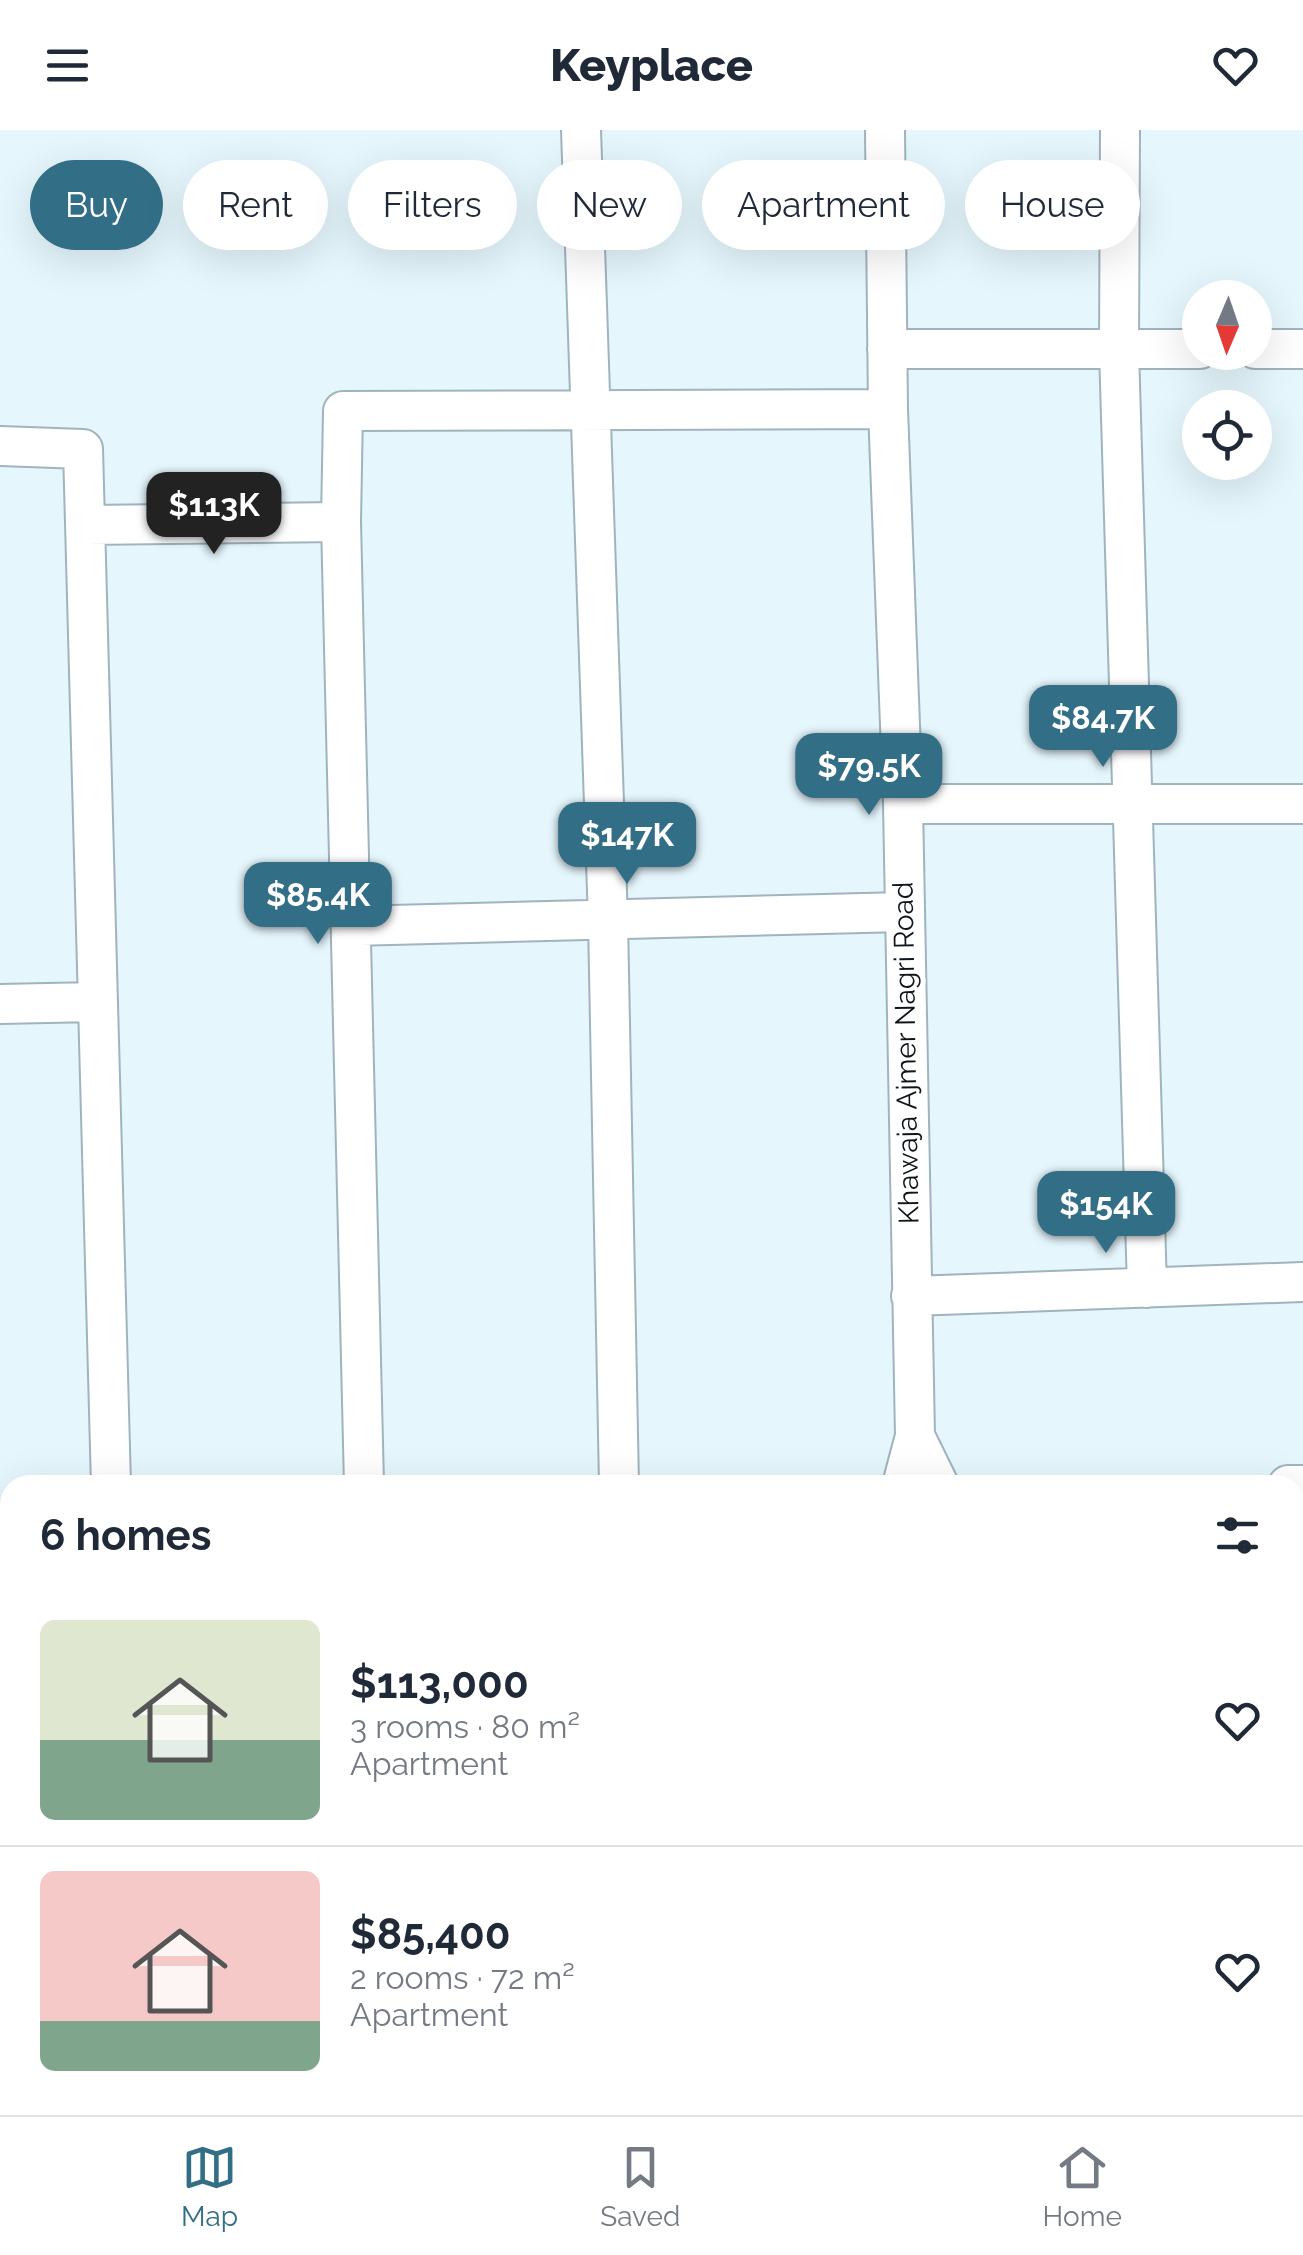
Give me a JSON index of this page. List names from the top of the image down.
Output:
{
  "streets": {
    "street": ["Khawaja Ajmer Nagri Road"]
  },
  "north": "bottom",
  "page": {
    "header": "Keyplace",
    "chip": [
      "Buy",
      "Rent",
      "Filters",
      "New",
      "Apartment",
      "House"
    ],
    "price": [
      "$113K",
      "$84.7K",
      "$79.5K",
      "$147K",
      "$85.4K",
      "$154K"
    ],
    "heading": "6 homes",
    "list": [
      {
        "name": "$113,000",
        "note": "3 rooms · 80 m² · Apartment"
      },
      {
        "name": "$85,400",
        "note": "2 rooms · 72 m² · Apartment"
      }
    ],
    "tabs": ["Map", "Saved", "Home"]
  }
}
